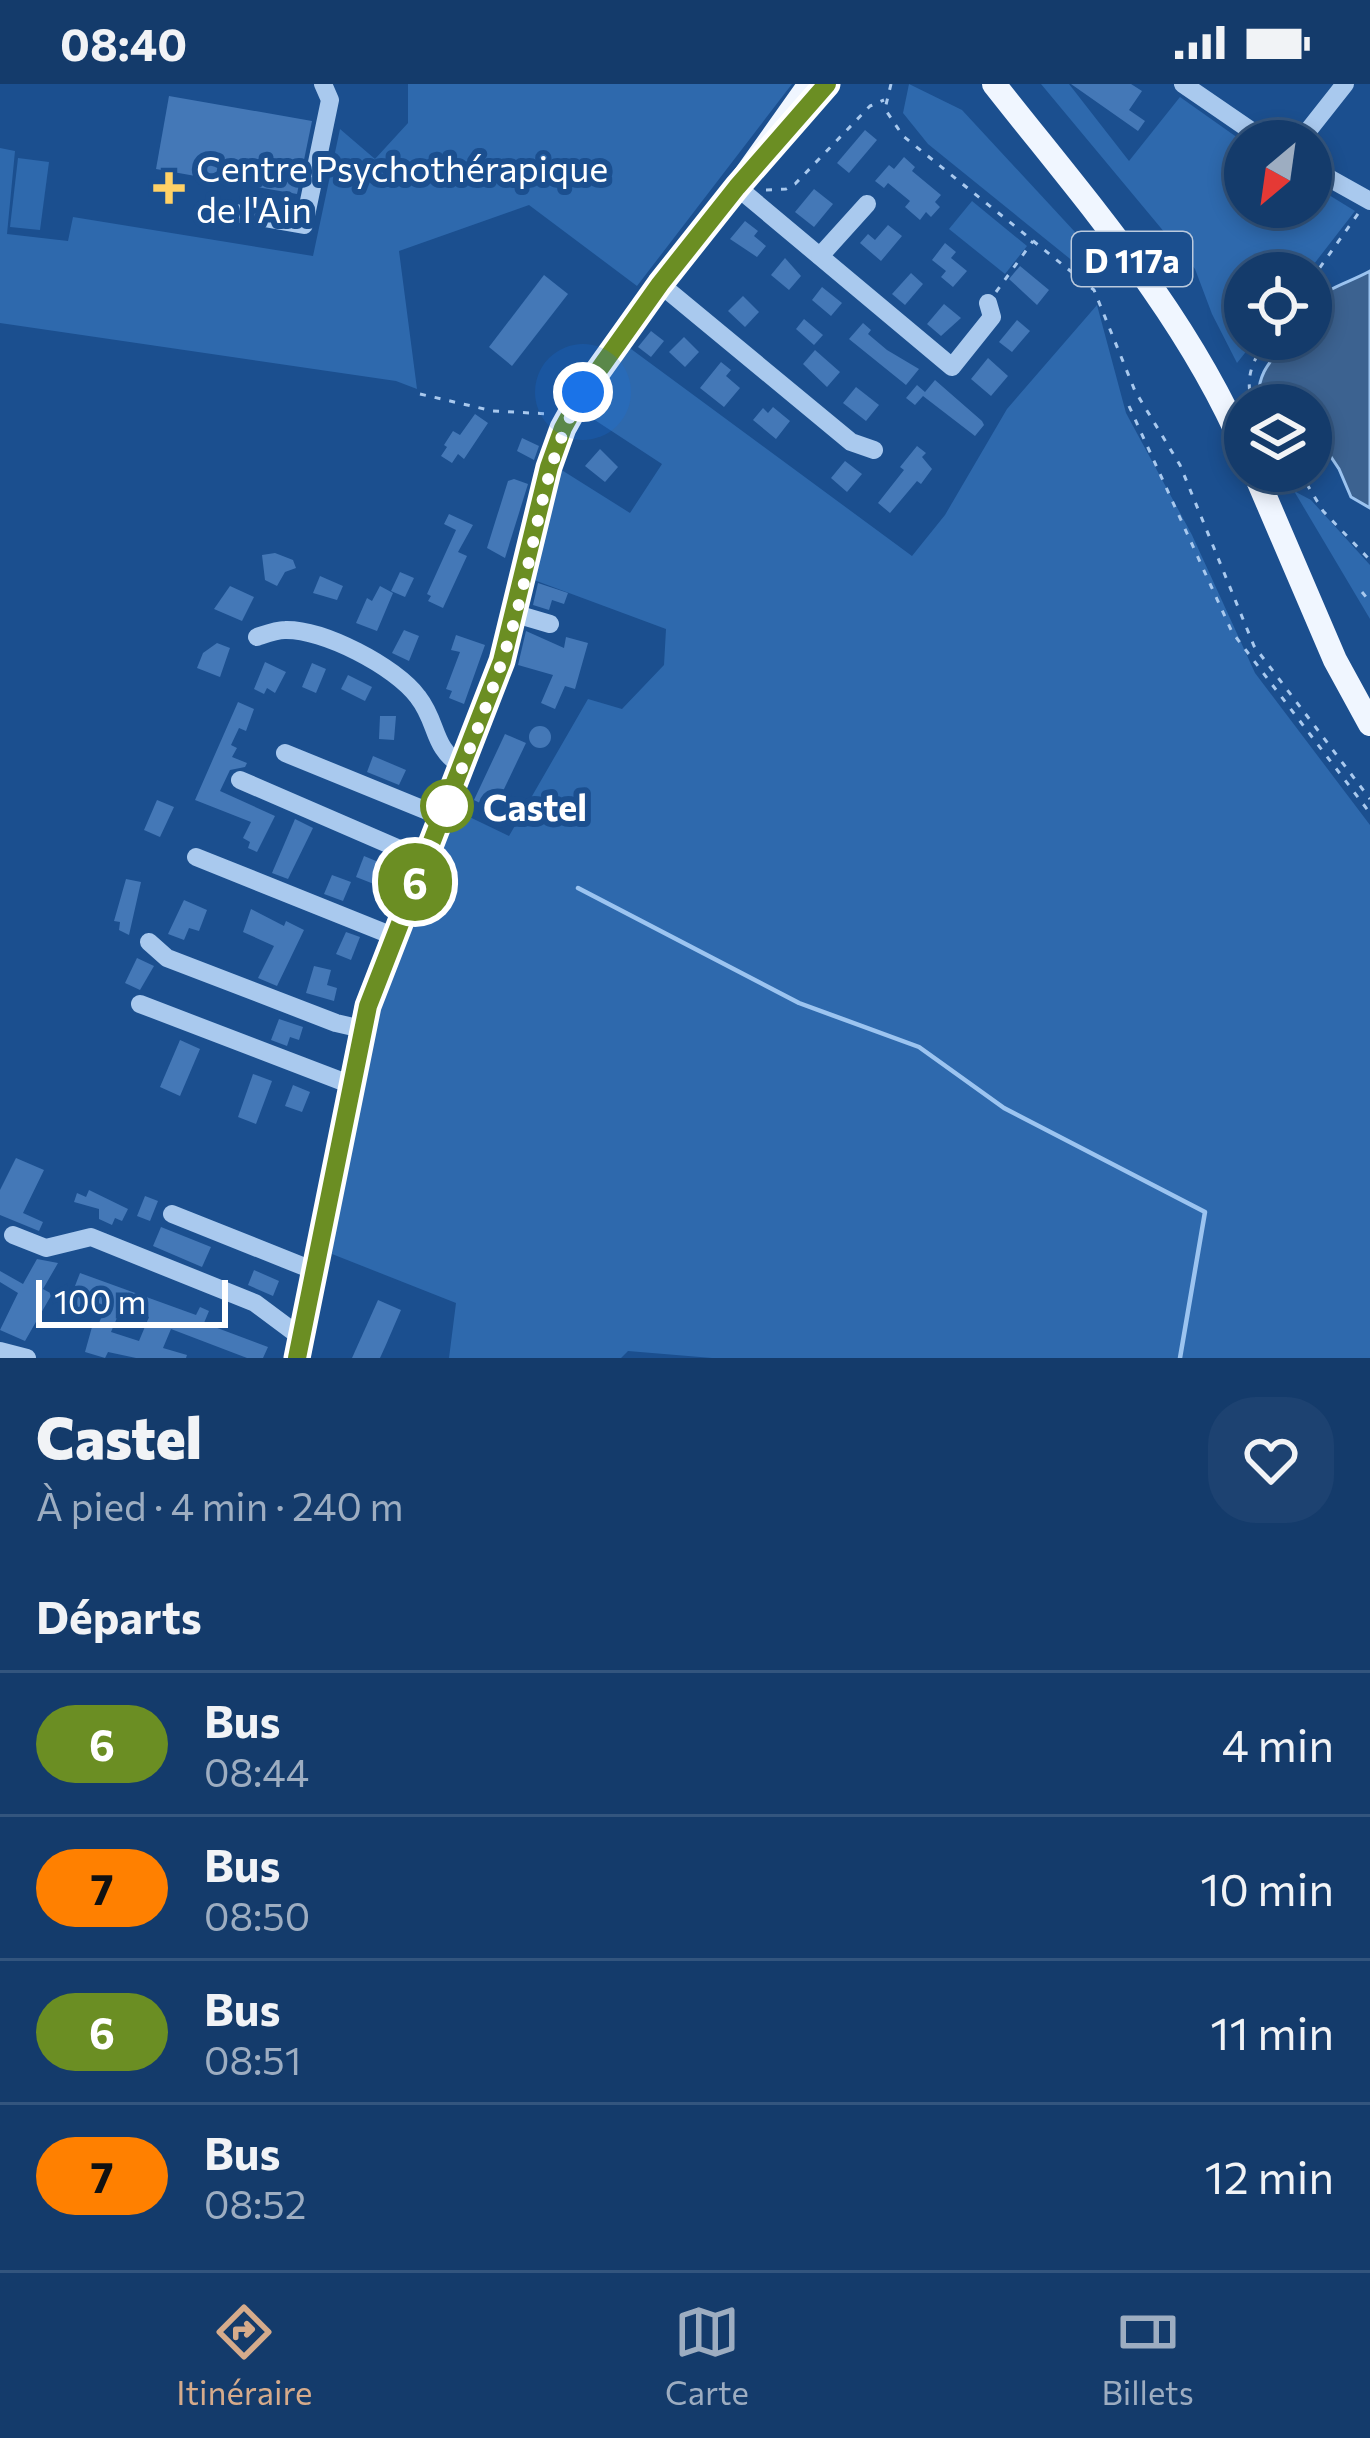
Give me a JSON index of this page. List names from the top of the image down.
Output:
{
  "streets": {
    "main road": ["D 117a"]
  },
  "places": {
    "health": ["Centre Psychothérapique de l'Ain"],
    "other": ["Castel"]
  },
  "lines": ["bus line 6"],
  "scale_bar": "100 m",
  "north": "bottom left",
  "page": {
    "status": "08:40",
    "on_map": "6",
    "scale": "100 m",
    "heading": [
      ["Castel", "À pied · 4 min · 240 m"],
      "Départs"
    ],
    "list": [
      {
        "mark": "6",
        "name": "Bus",
        "note": "08:44",
        "value": "4 min"
      },
      {
        "mark": "7",
        "name": "Bus",
        "note": "08:50",
        "value": "10 min"
      },
      {
        "mark": "6",
        "name": "Bus",
        "note": "08:51",
        "value": "11 min"
      },
      {
        "mark": "7",
        "name": "Bus",
        "note": "08:52",
        "value": "12 min"
      }
    ],
    "tabs": ["Itinéraire", "Carte", "Billets"]
  }
}
